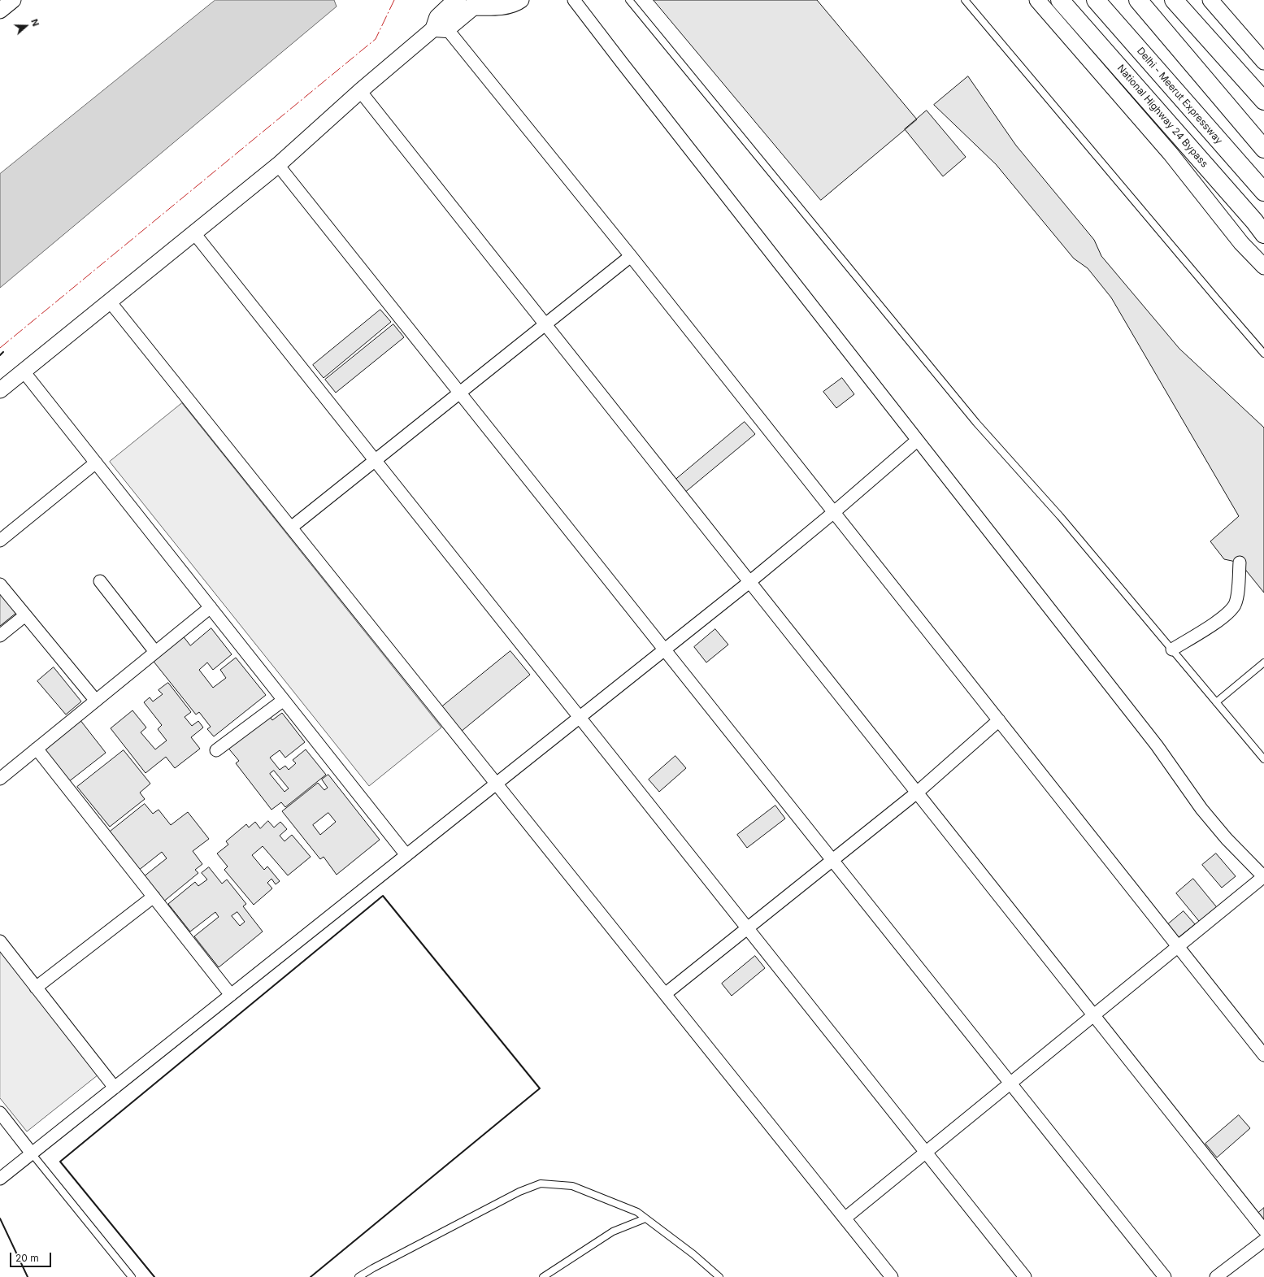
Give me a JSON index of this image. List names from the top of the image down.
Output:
{
  "streets": {
    "main road": ["Delhi - Meerut Expressway", "National Highway 24 Bypass"]
  },
  "scale_bar": "20 m",
  "north": "right"
}
